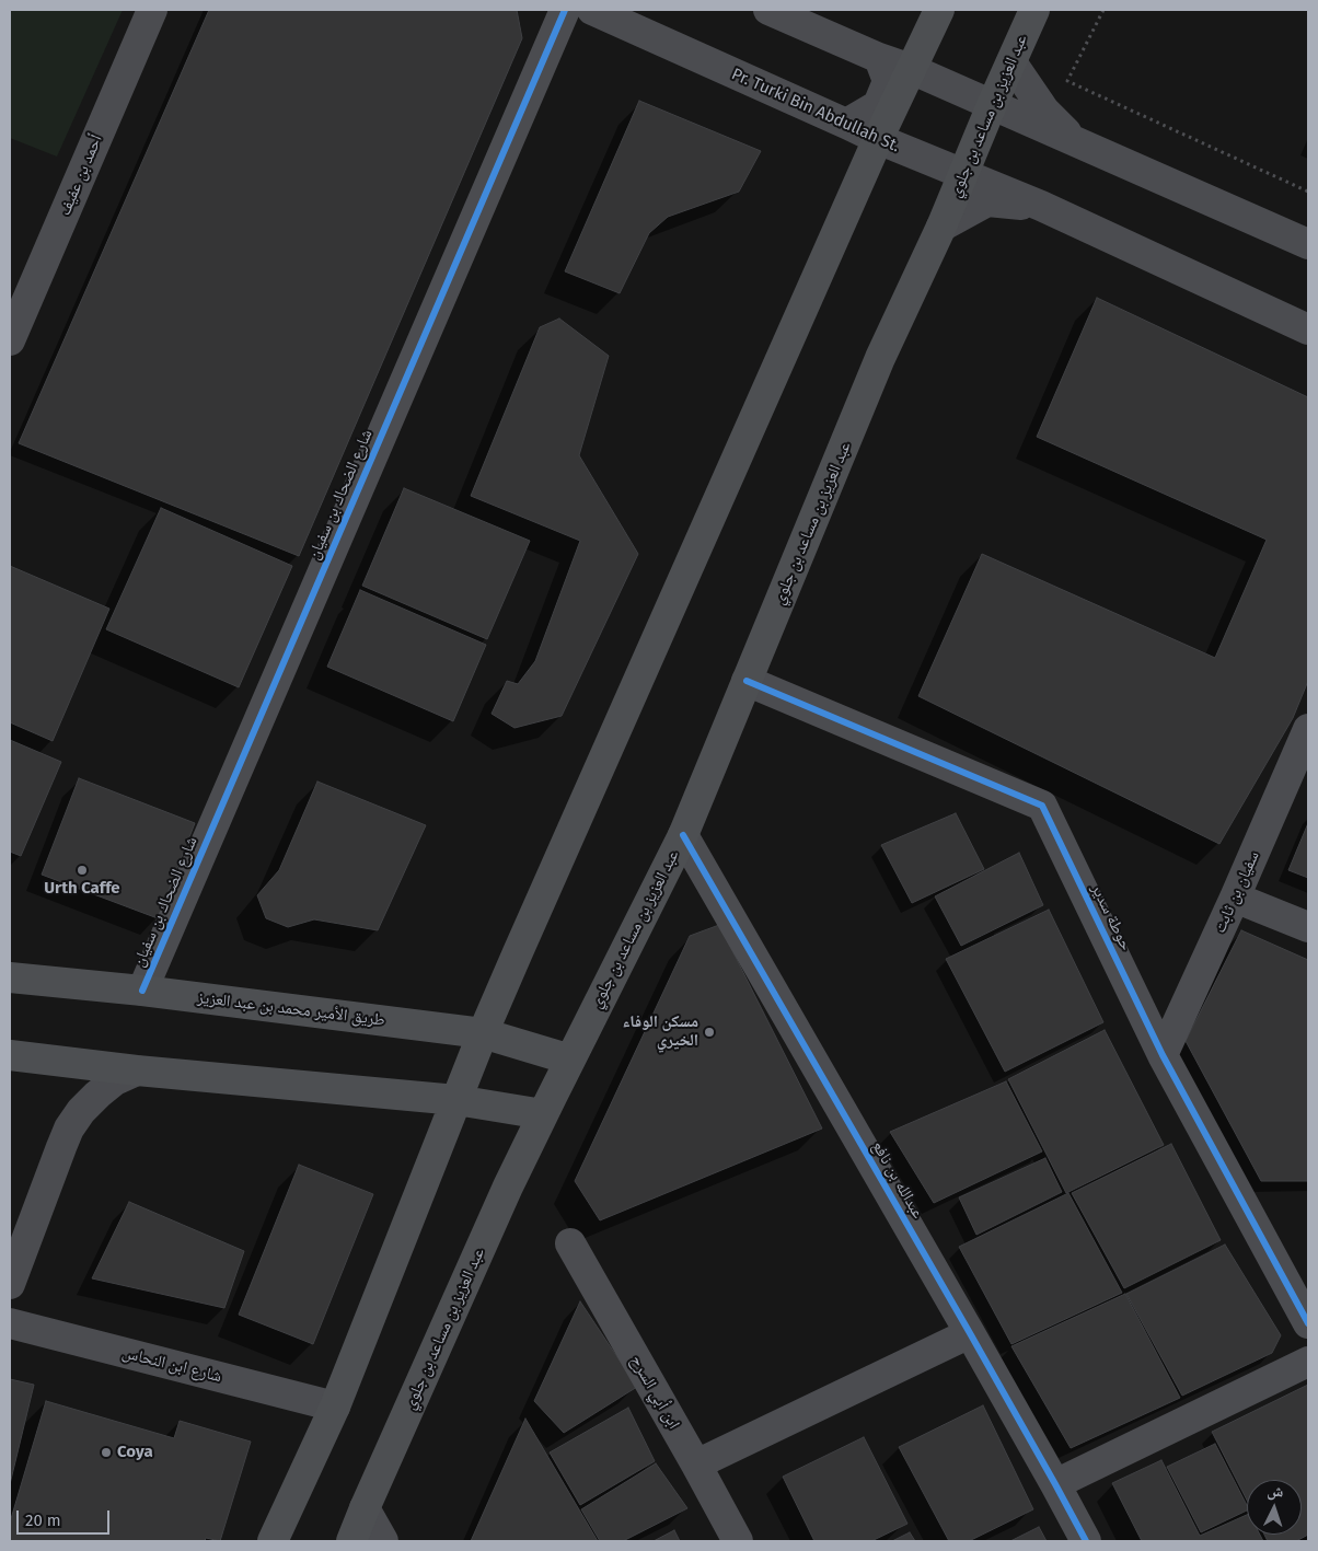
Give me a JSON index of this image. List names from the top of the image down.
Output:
{
  "streets": {
    "main road": ["عبد العزيز بن مساعد بن جلوي", "طريق الأمير محمد بن عبد العزيز"],
    "street": [
      "Pr. Turki Bin Abdullah St.",
      "أحمد بن عفيف",
      "شارع الضحاك بن سفيان",
      "سفيان بن ثابت",
      "حوطة سدير",
      "عبدالله بن نافع",
      "شارع ابن النحاس",
      "ابن أبي السرح"
    ]
  },
  "crossings": [
    ["Pr. Turki Bin Abdullah St.", "عبد العزيز بن مساعد بن جلوي"],
    ["عبد العزيز بن مساعد بن جلوي", "حوطة سدير"],
    ["عبد العزيز بن مساعد بن جلوي", "طريق الأمير محمد بن عبد العزيز"],
    ["عبد العزيز بن مساعد بن جلوي", "عبدالله بن نافع"],
    ["شارع الضحاك بن سفيان", "طريق الأمير محمد بن عبد العزيز"],
    ["سفيان بن ثابت", "حوطة سدير"]
  ],
  "places": ["Urth Caffe", "مسكن الوفاء الخيري", "Coya"],
  "scale_bar": "20 m",
  "north": "top"
}
